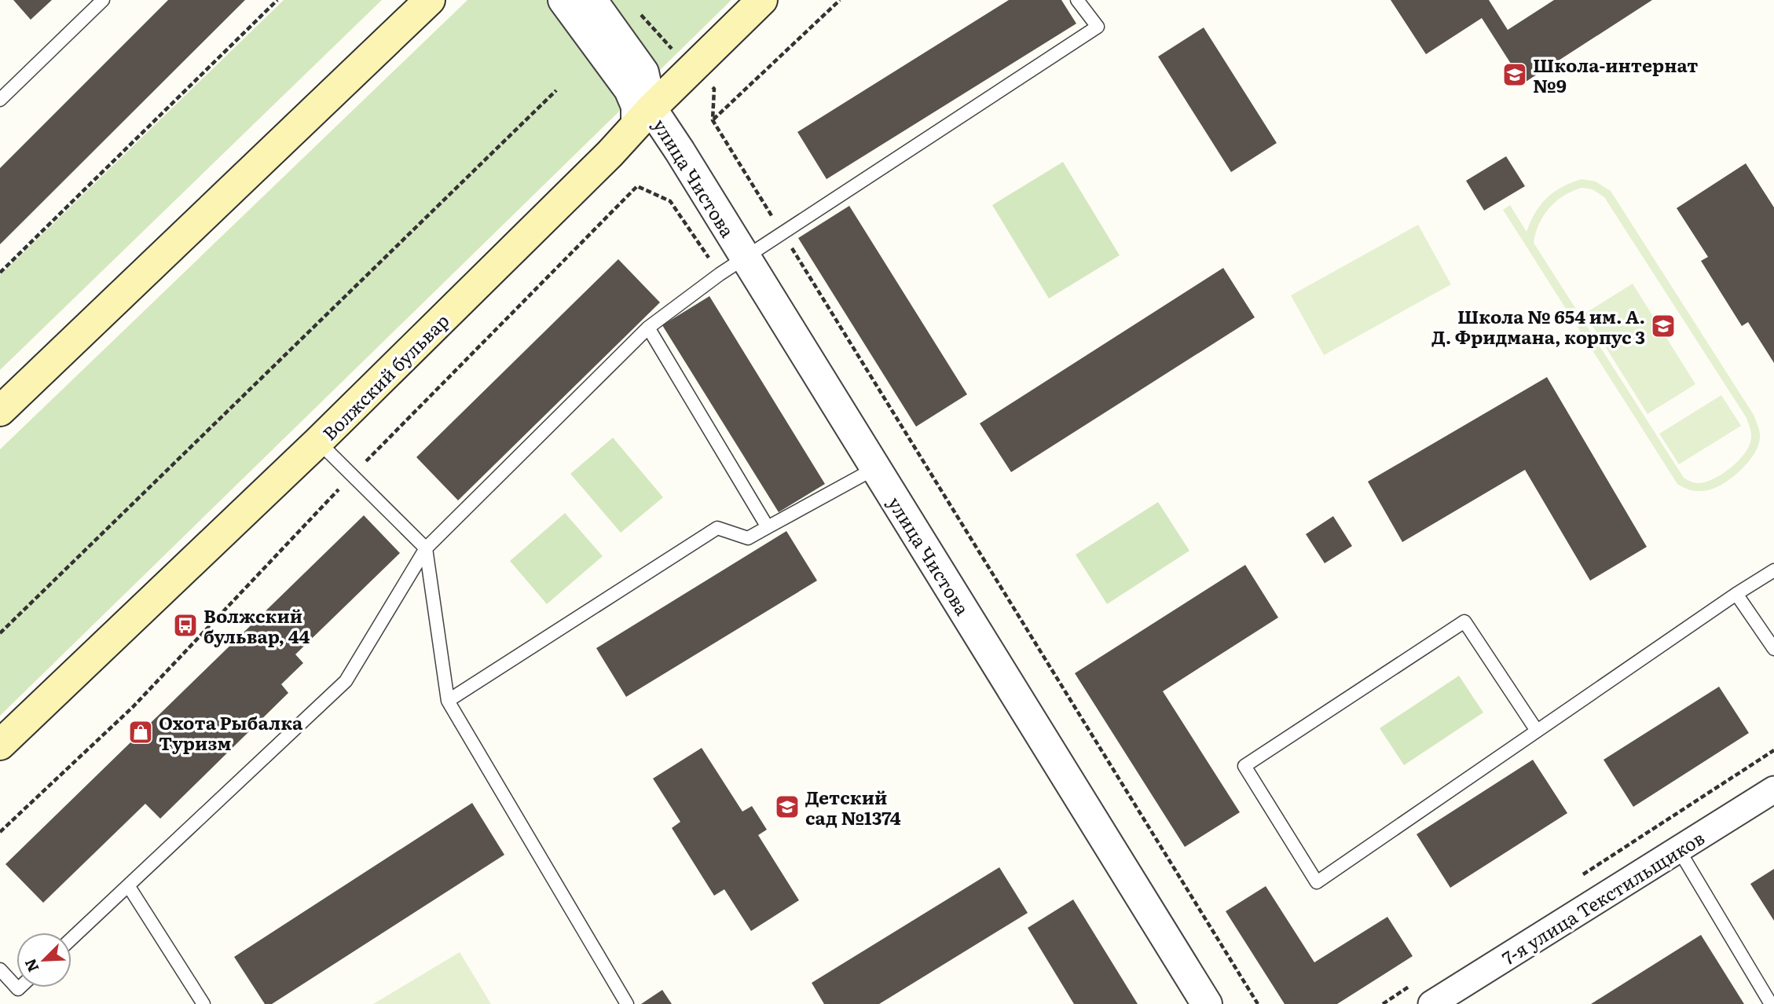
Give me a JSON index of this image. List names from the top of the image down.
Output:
{
  "streets": {
    "main road": ["Волжский бульвар"],
    "street": ["улица Чистова", "7-я улица Текстильщиков"]
  },
  "crossings": [
    ["улица Чистова", "Волжский бульвар"]
  ],
  "places": {
    "school or university": ["Школа-интернат №9", "Школа № 654 им. А. Д. Фридмана, корпус 3", "Детский сад №1374"],
    "bus stop": ["Волжский бульвар, 44"],
    "shop": ["Охота Рыбалка Туризм"]
  },
  "north": "bottom left"
}
